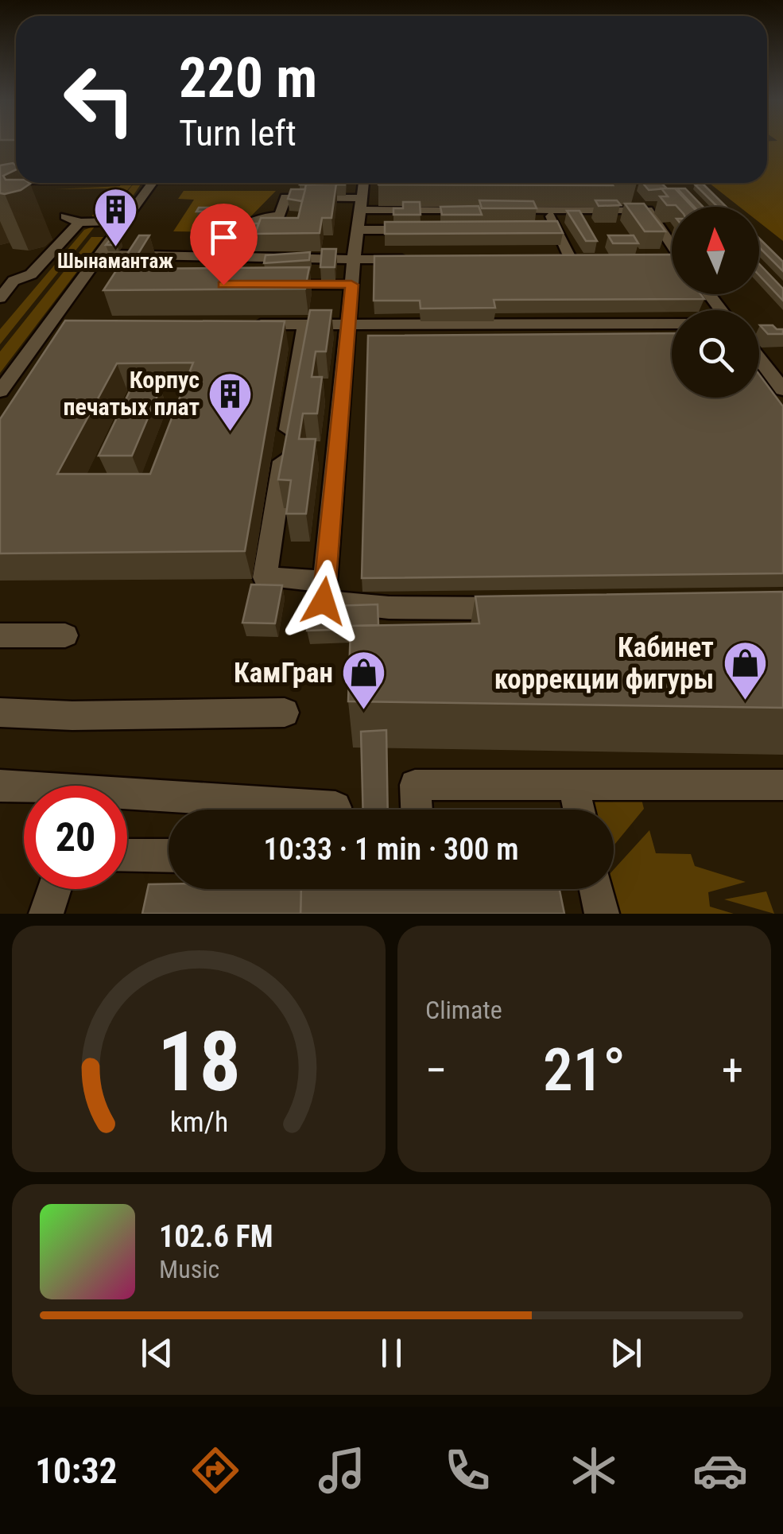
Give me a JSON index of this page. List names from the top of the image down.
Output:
{
  "places": {
    "building": ["Шынамантаж", "Корпус печатых плат"],
    "shop": ["Кабинет коррекции фигуры", "КамГран"]
  },
  "north": "top",
  "page": {
    "turn": ["220 m", "Turn left"],
    "limit": "20",
    "trip": "10:33 · 1 min · 300 m",
    "tile": "Climate",
    "heat": ["−", "21°", "+"],
    "song": ["102.6 FM", "Music"],
    "tabs": "10:32",
    "gauge": ["18", "km/h"]
  }
}
